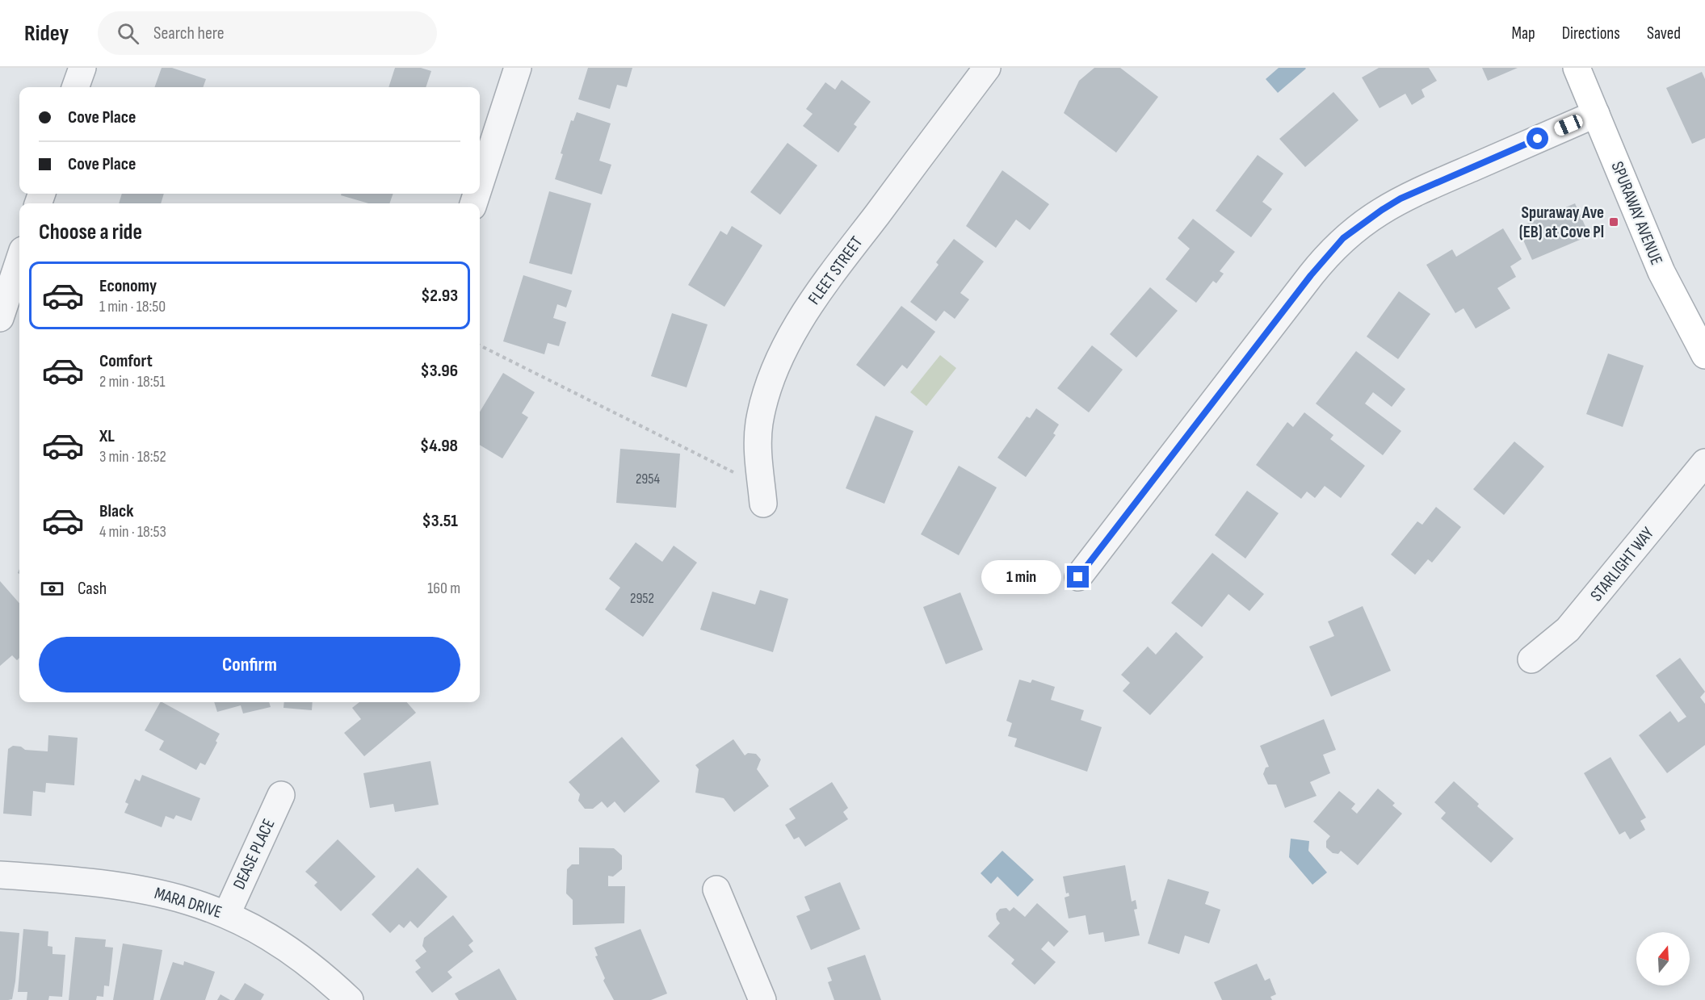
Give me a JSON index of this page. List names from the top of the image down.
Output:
{
  "streets": {
    "street": [
      "SPURAWAY AVENUE",
      "FLEET STREET",
      "STARLIGHT WAY",
      "DEASE PLACE",
      "MARA DRIVE"
    ]
  },
  "crossings": [
    ["DEASE PLACE", "MARA DRIVE"]
  ],
  "places": {
    "transit": ["Spuraway Ave (EB) at Cove Pl"]
  },
  "house_numbers": ["2954", "2952"],
  "north": "top",
  "page": {
    "header": "Ridey",
    "search": "Search here",
    "nav": ["Map", "Directions", "Saved"],
    "banner": ["Cove Place", "Cove Place"],
    "heading": "Choose a ride",
    "list": [
      {
        "name": "Economy",
        "note": "1 min · 18:50",
        "value": "$2.93"
      },
      {
        "name": "Comfort",
        "note": "2 min · 18:51",
        "value": "$3.96"
      },
      {
        "name": "XL",
        "note": "3 min · 18:52",
        "value": "$4.98"
      },
      {
        "name": "Black",
        "note": "4 min · 18:53",
        "value": "$3.51"
      }
    ],
    "bubble": "1 min",
    "pay": ["Cash", "160 m"],
    "buttons": "Confirm"
  }
}
